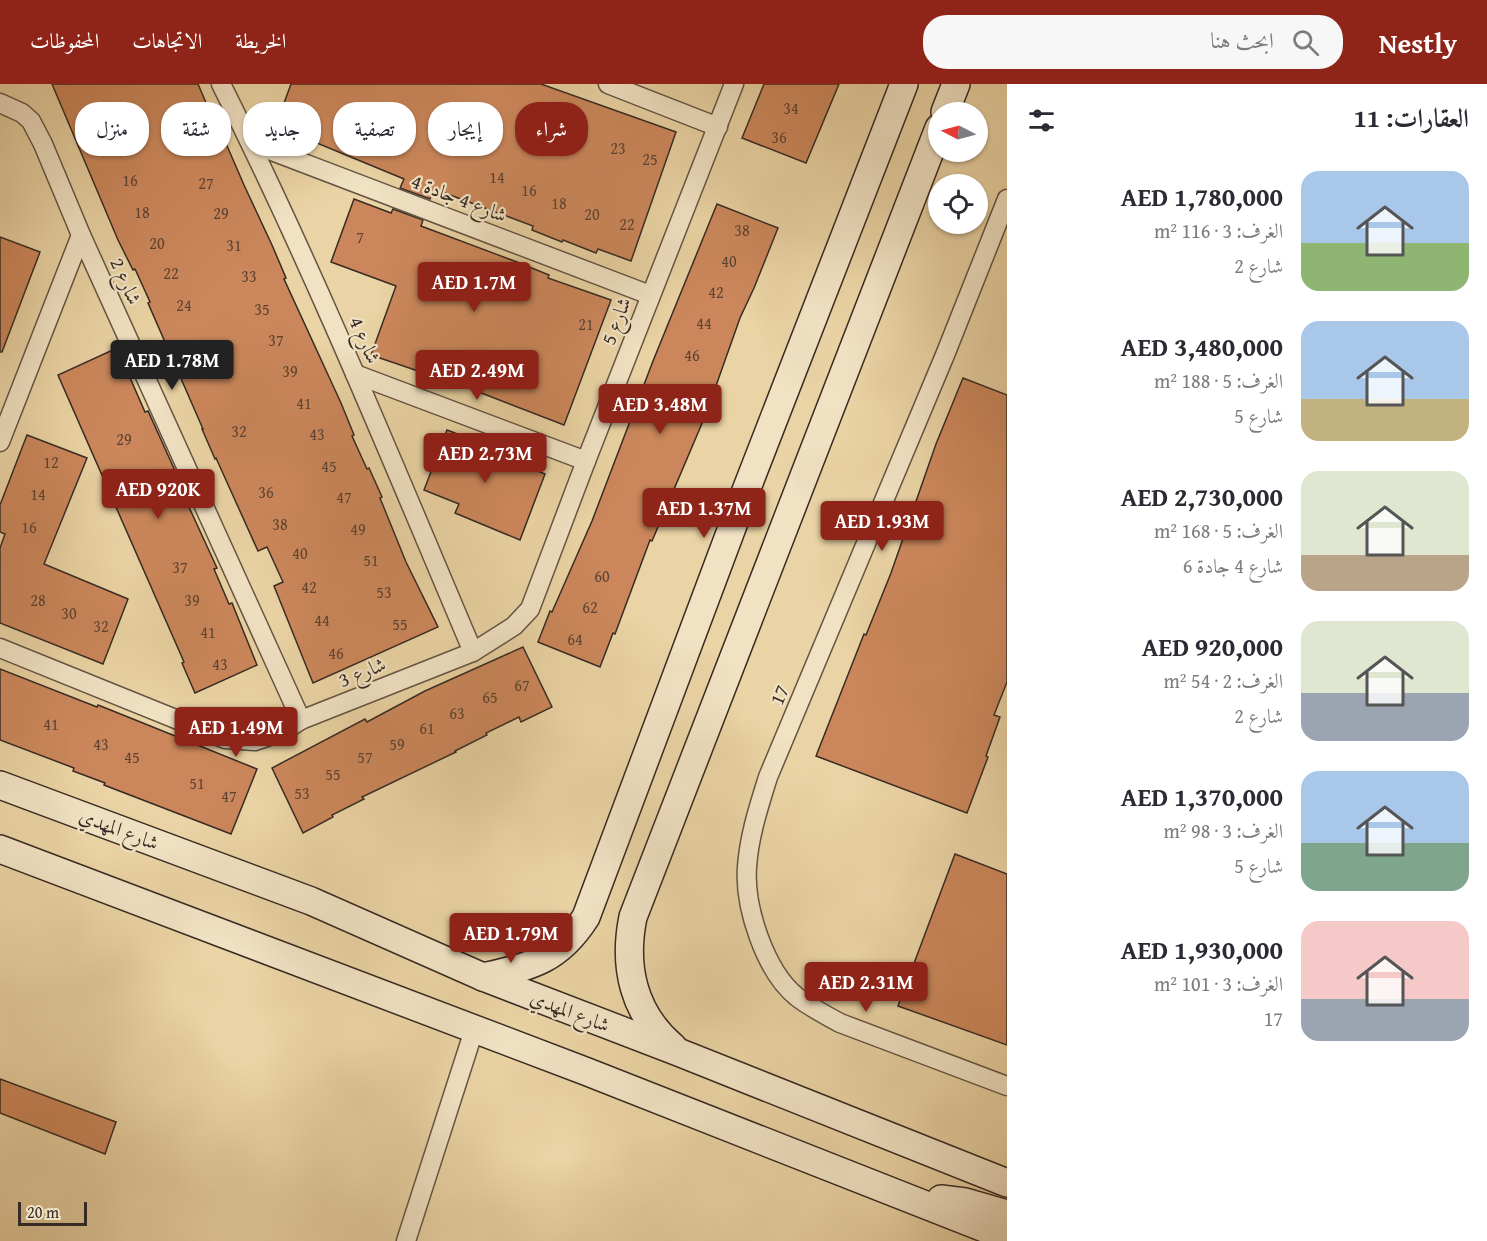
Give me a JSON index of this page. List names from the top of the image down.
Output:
{
  "streets": {
    "main road": ["شارع المهدي"],
    "street": [
      "شارع 4 جادة 4",
      "شارع 2",
      "شارع 5",
      "شارع 4",
      "شارع 3",
      "17"
    ]
  },
  "crossings": [
    ["شارع 4 جادة 4", "شارع 5"],
    ["شارع 2", "شارع 3"],
    ["شارع 5", "شارع 4"],
    ["شارع 5", "شارع 3"],
    ["شارع 4", "شارع 3"]
  ],
  "house_numbers": [
    "34",
    "36",
    "23",
    "25",
    "14",
    "16",
    "27",
    "16",
    "18",
    "18",
    "29",
    "20",
    "22",
    "38",
    "7",
    "20",
    "31",
    "40",
    "22",
    "33",
    "42",
    "24",
    "35",
    "44",
    "21",
    "37",
    "46",
    "39",
    "41",
    "32",
    "43",
    "29",
    "12",
    "45",
    "36",
    "14",
    "47",
    "38",
    "16",
    "49",
    "40",
    "51",
    "37",
    "60",
    "42",
    "53",
    "28",
    "39",
    "62",
    "30",
    "44",
    "55",
    "32",
    "41",
    "64",
    "46",
    "43",
    "67",
    "65",
    "63",
    "41",
    "61",
    "43",
    "59",
    "45",
    "57",
    "55",
    "51",
    "53",
    "47"
  ],
  "scale_bar": "20 m",
  "north": "left",
  "page": {
    "header": "Nestly",
    "search": "ابحث هنا",
    "nav": ["الخريطة", "الاتجاهات", "المحفوظات"],
    "heading": "العقارات: 11",
    "chip": [
      "شراء",
      "إيجار",
      "تصفية",
      "جديد",
      "شقة",
      "منزل"
    ],
    "list": [
      {
        "name": "AED 1,780,000",
        "note": "الغرف: 3 · 116 m² · شارع 2"
      },
      {
        "name": "AED 3,480,000",
        "note": "الغرف: 5 · 188 m² · شارع 5"
      },
      {
        "name": "AED 2,730,000",
        "note": "الغرف: 5 · 168 m² · شارع 4 جادة 6"
      },
      {
        "name": "AED 920,000",
        "note": "الغرف: 2 · 54 m² · شارع 2"
      },
      {
        "name": "AED 1,370,000",
        "note": "الغرف: 3 · 98 m² · شارع 5"
      },
      {
        "name": "AED 1,930,000",
        "note": "الغرف: 3 · 101 m² · 17"
      }
    ],
    "price": [
      "AED 1.7M",
      "AED 1.78M",
      "AED 2.49M",
      "AED 3.48M",
      "AED 2.73M",
      "AED 920K",
      "AED 1.37M",
      "AED 1.93M",
      "AED 1.49M",
      "AED 1.79M",
      "AED 2.31M"
    ],
    "scale": "20 m"
  }
}
